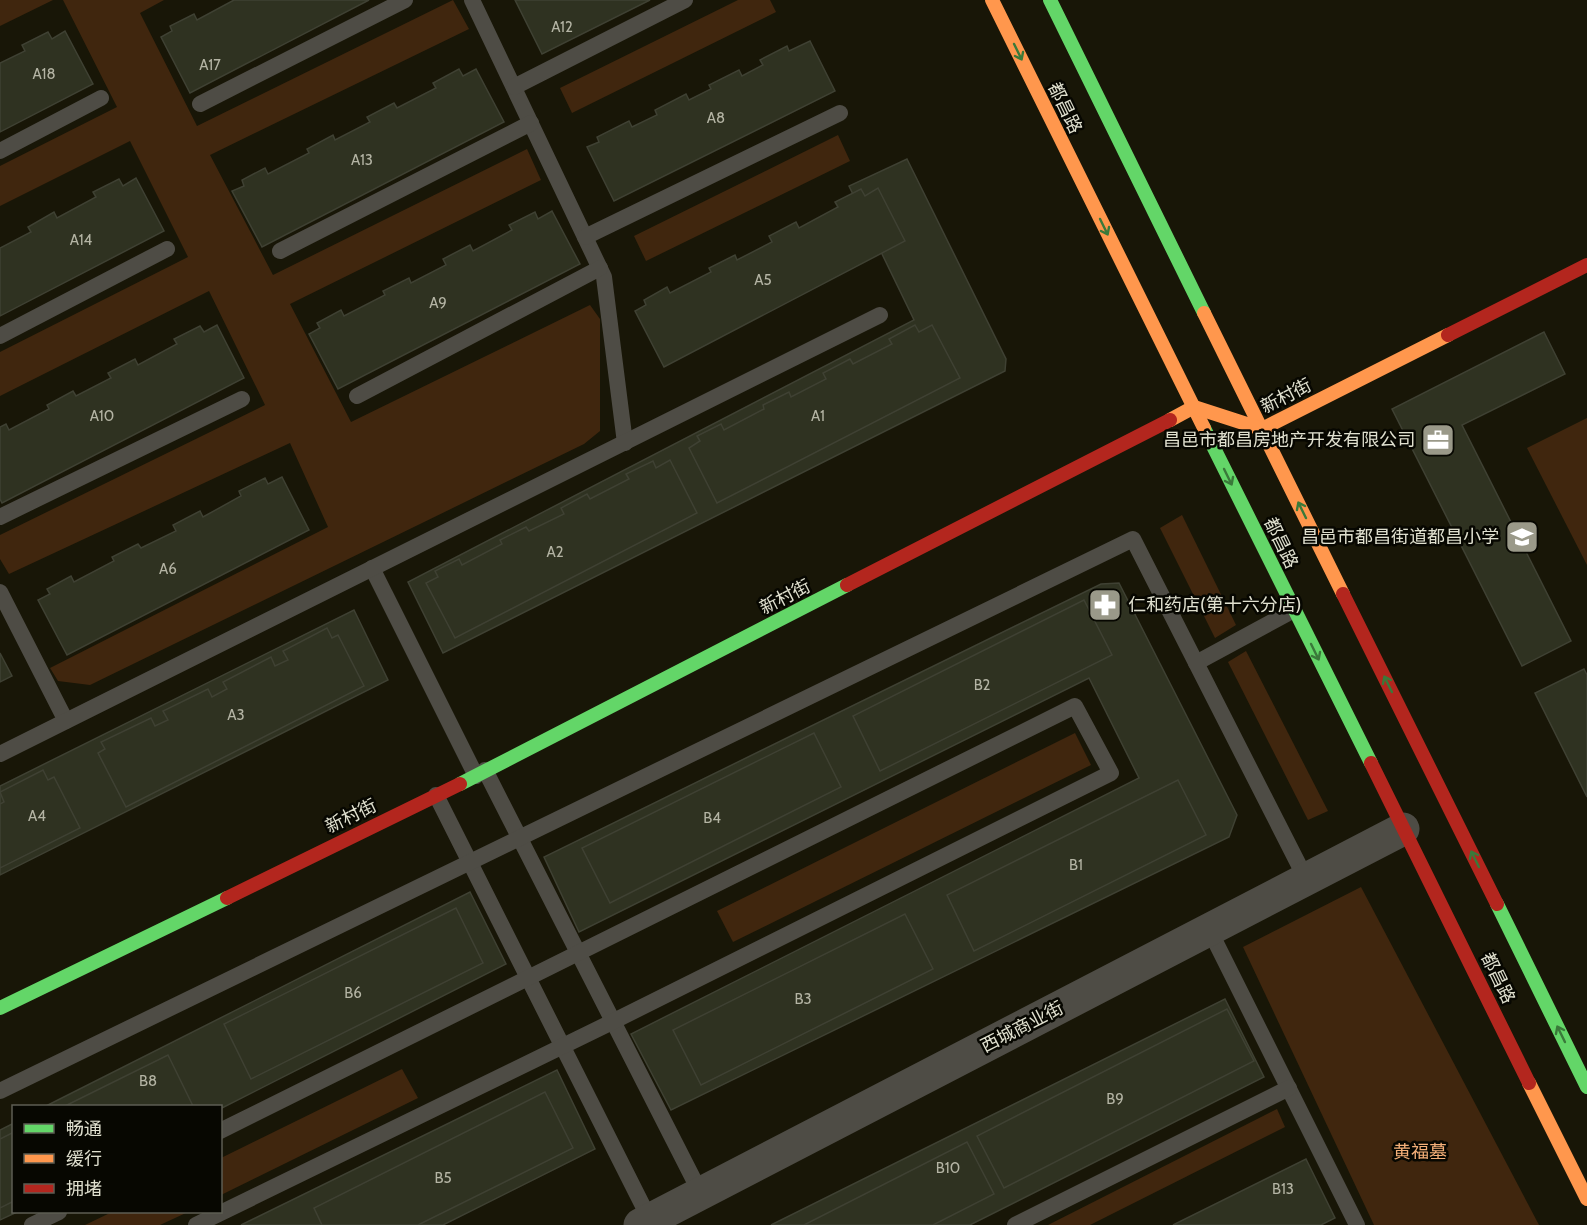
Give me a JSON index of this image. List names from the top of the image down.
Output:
{
  "streets": {
    "main road": ["都昌路", "新村街"],
    "street": ["西城商业街"]
  },
  "crossings": [
    ["都昌路", "新村街"],
    ["都昌路", "西城商业街"]
  ],
  "parks": ["黄福墓"],
  "places": {
    "office": ["昌邑市都昌房地产开发有限公司"],
    "school or university": ["昌邑市都昌街道都昌小学"],
    "pharmacy": ["仁和药店(第十六分店)"]
  },
  "house_numbers": [
    "A12",
    "A17",
    "A18",
    "A8",
    "A13",
    "A14",
    "A5",
    "A9",
    "A10",
    "A1",
    "A2",
    "A6",
    "B2",
    "A3",
    "A4",
    "B4",
    "B1",
    "B6",
    "B3",
    "B8",
    "B9",
    "B10",
    "B5",
    "B13"
  ],
  "legend": ["畅通", "缓行", "拥堵"]
}
